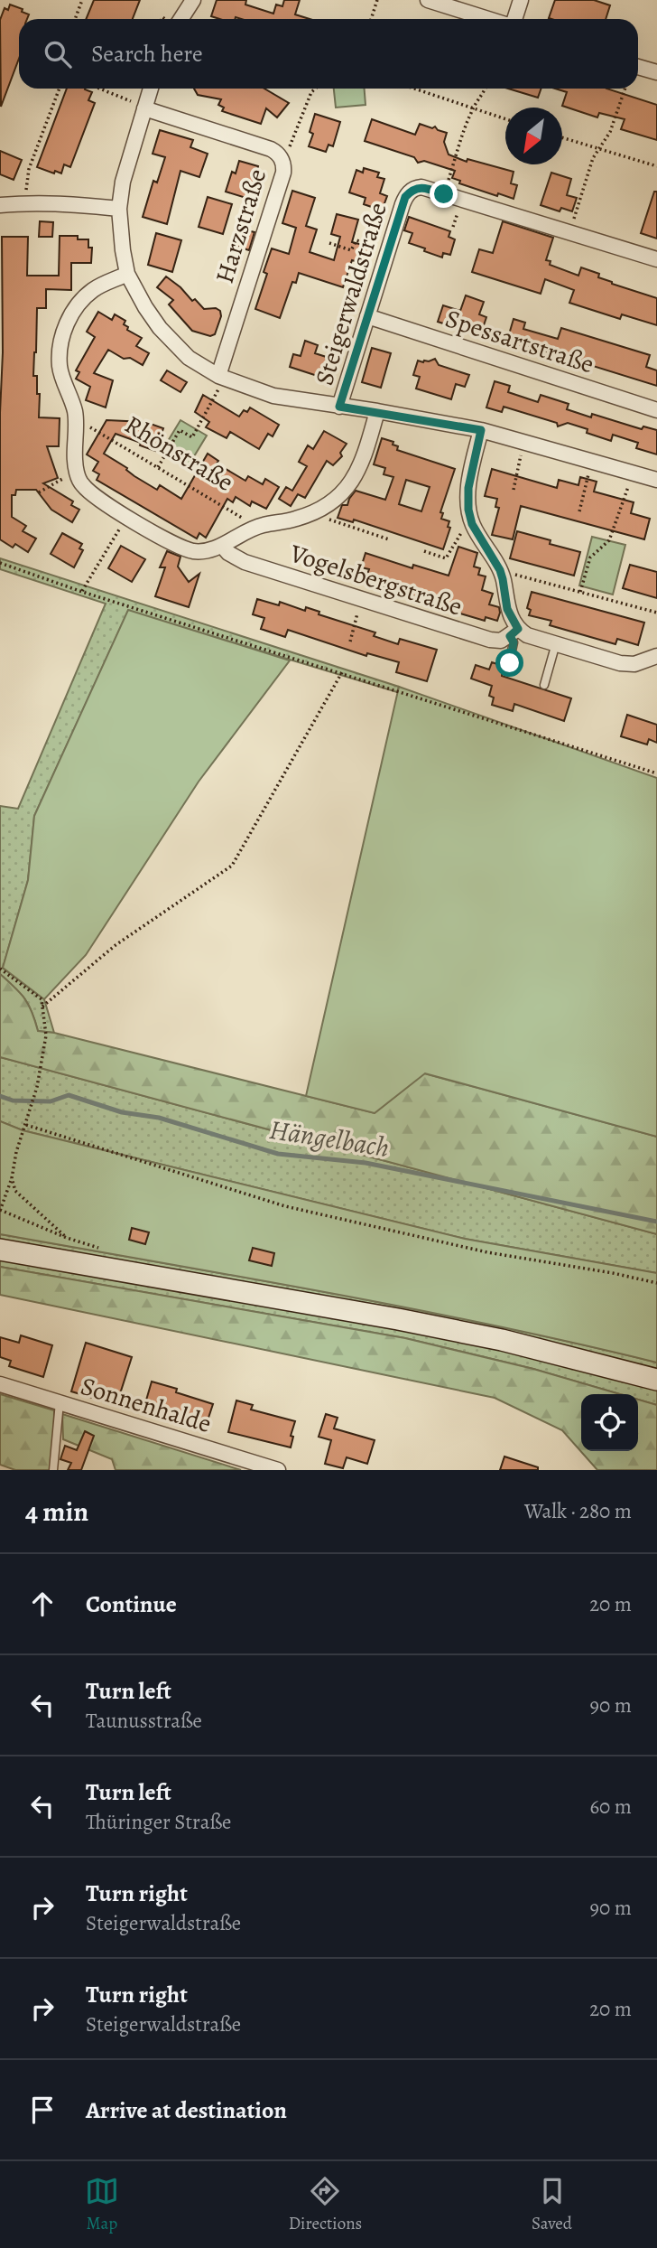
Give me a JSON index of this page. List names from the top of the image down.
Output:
{
  "streets": {
    "street": [
      "Harzstraße",
      "Steigerwaldstraße",
      "Spessartstraße",
      "Vogelsbergstraße",
      "Sonnenhalde"
    ],
    "path": ["Rhönstraße"]
  },
  "crossings": [
    ["Steigerwaldstraße", "Spessartstraße"]
  ],
  "water": ["Hängelbach"],
  "north": "bottom left",
  "page": {
    "search": "Search here",
    "heading": ["4 min", "Walk · 280 m"],
    "list": [
      ["Continue", "20 m"],
      ["Turn left", "Taunusstraße", "90 m"],
      ["Turn left", "Thüringer Straße", "60 m"],
      ["Turn right", "Steigerwaldstraße", "90 m"],
      ["Turn right", "Steigerwaldstraße", "20 m"],
      "Arrive at destination"
    ],
    "nav": ["Map", "Directions", "Saved"]
  }
}
